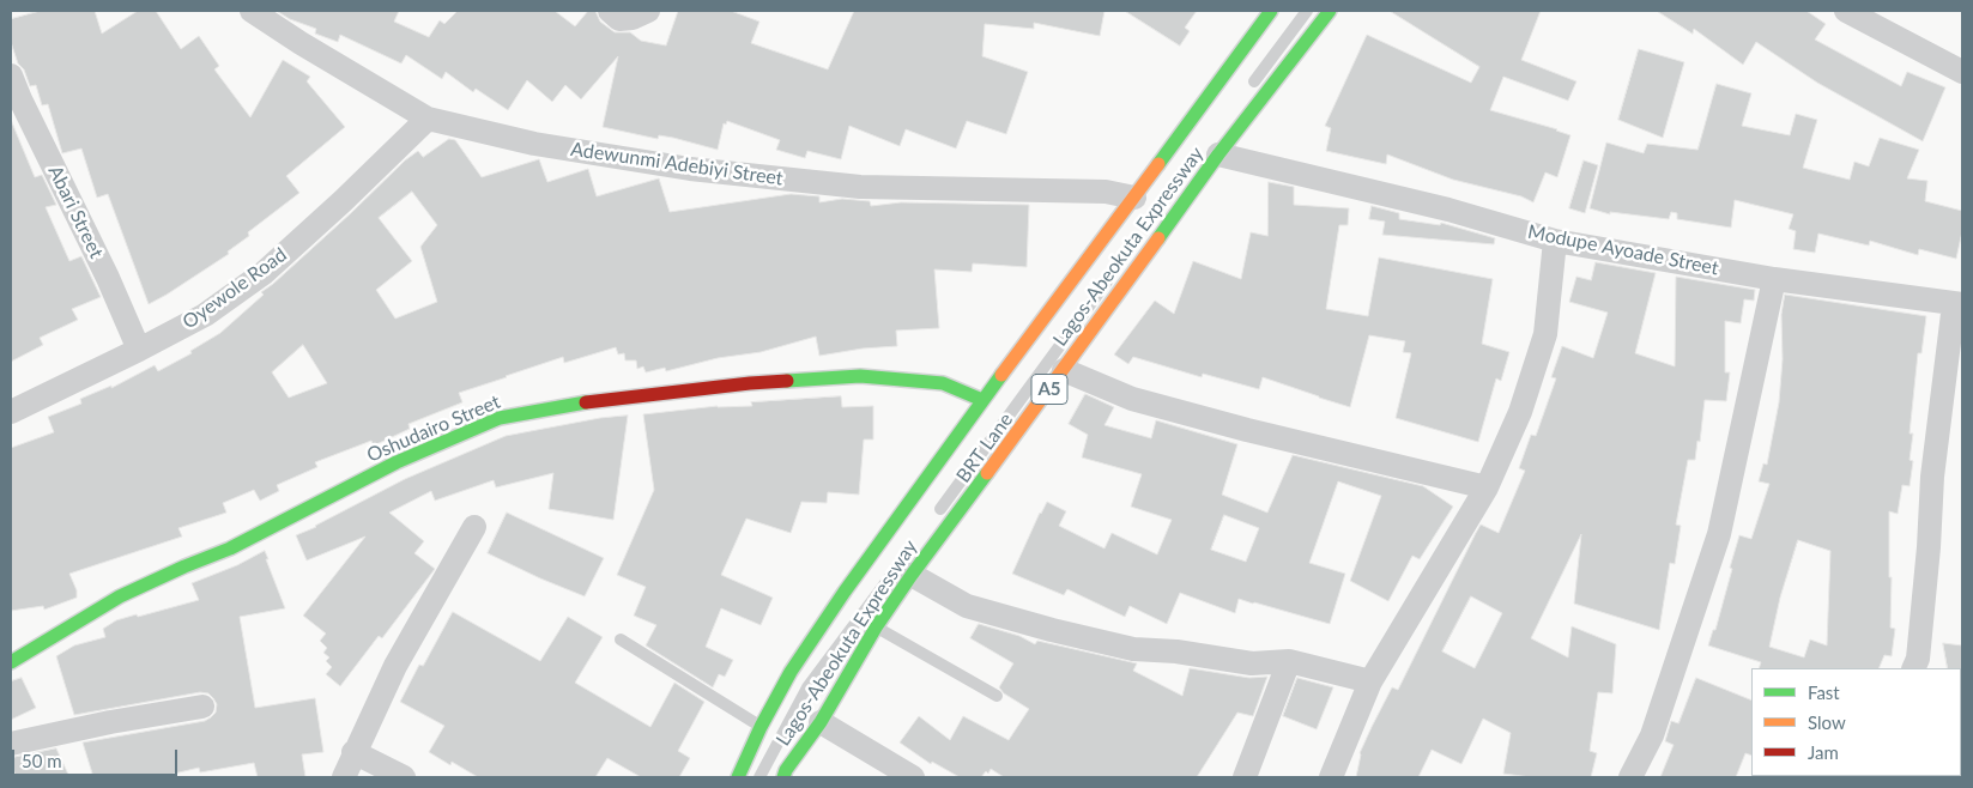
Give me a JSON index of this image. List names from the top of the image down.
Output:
{
  "streets": {
    "main road": ["Lagos-Abeokuta Expressway", "A5", "Oshudairo Street"],
    "street": [
      "Adewunmi Adebiyi Street",
      "Abari Street",
      "Modupe Ayoade Street",
      "Oyewole Road"
    ],
    "lane": ["BRT Lane"]
  },
  "crossings": [
    ["Adewunmi Adebiyi Street", "Lagos-Abeokuta Expressway"],
    ["Adewunmi Adebiyi Street", "Oyewole Road"],
    ["Abari Street", "Oyewole Road"],
    ["Lagos-Abeokuta Expressway", "Modupe Ayoade Street"],
    ["Lagos-Abeokuta Expressway", "Oshudairo Street"]
  ],
  "legend": ["Fast", "Slow", "Jam"],
  "scale_bar": "50 m"
}
